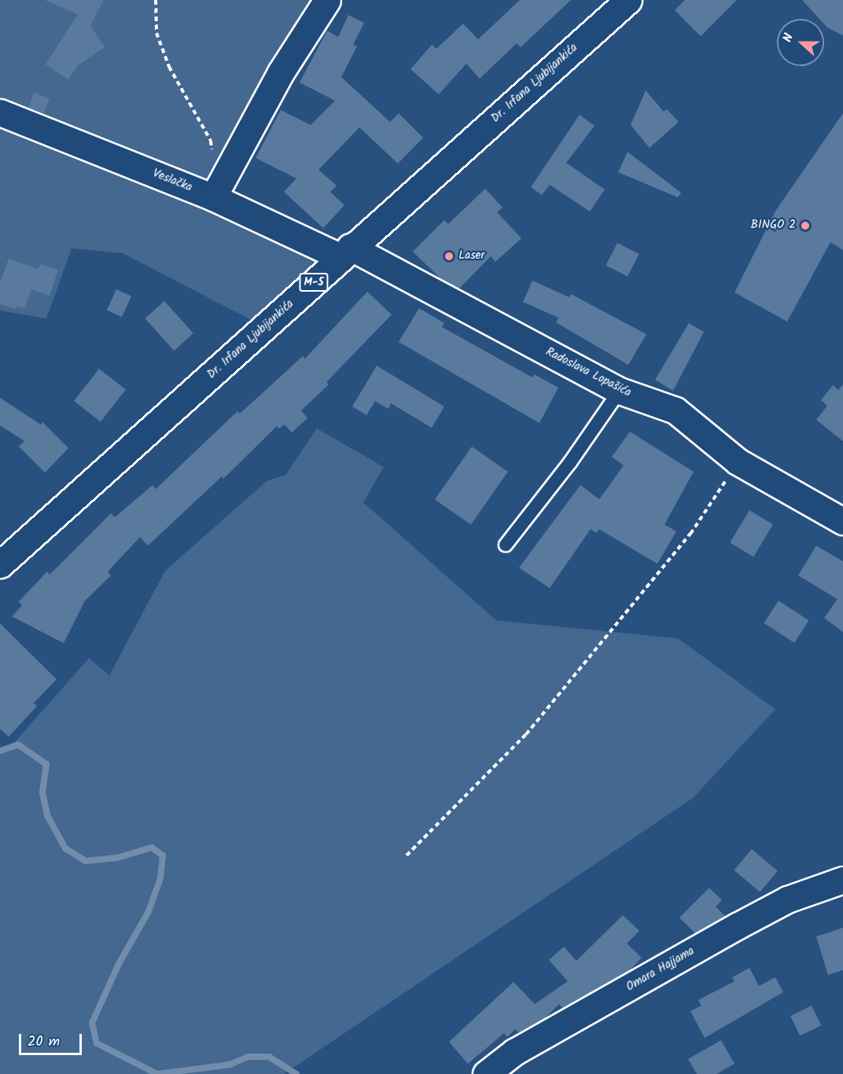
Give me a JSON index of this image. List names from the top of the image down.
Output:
{
  "streets": {
    "street": [
      "Dr. Irfana Ljubijankića",
      "Veslačka",
      "M-5",
      "Radoslava Lopašića",
      "Omara Hajjama"
    ]
  },
  "crossings": [
    ["Dr. Irfana Ljubijankića", "Veslačka"],
    ["Dr. Irfana Ljubijankića", "Radoslava Lopašića"],
    ["Veslačka", "Radoslava Lopašića"]
  ],
  "places": ["BINGO 2", "Laser"],
  "scale_bar": "20 m",
  "north": "left"
}
